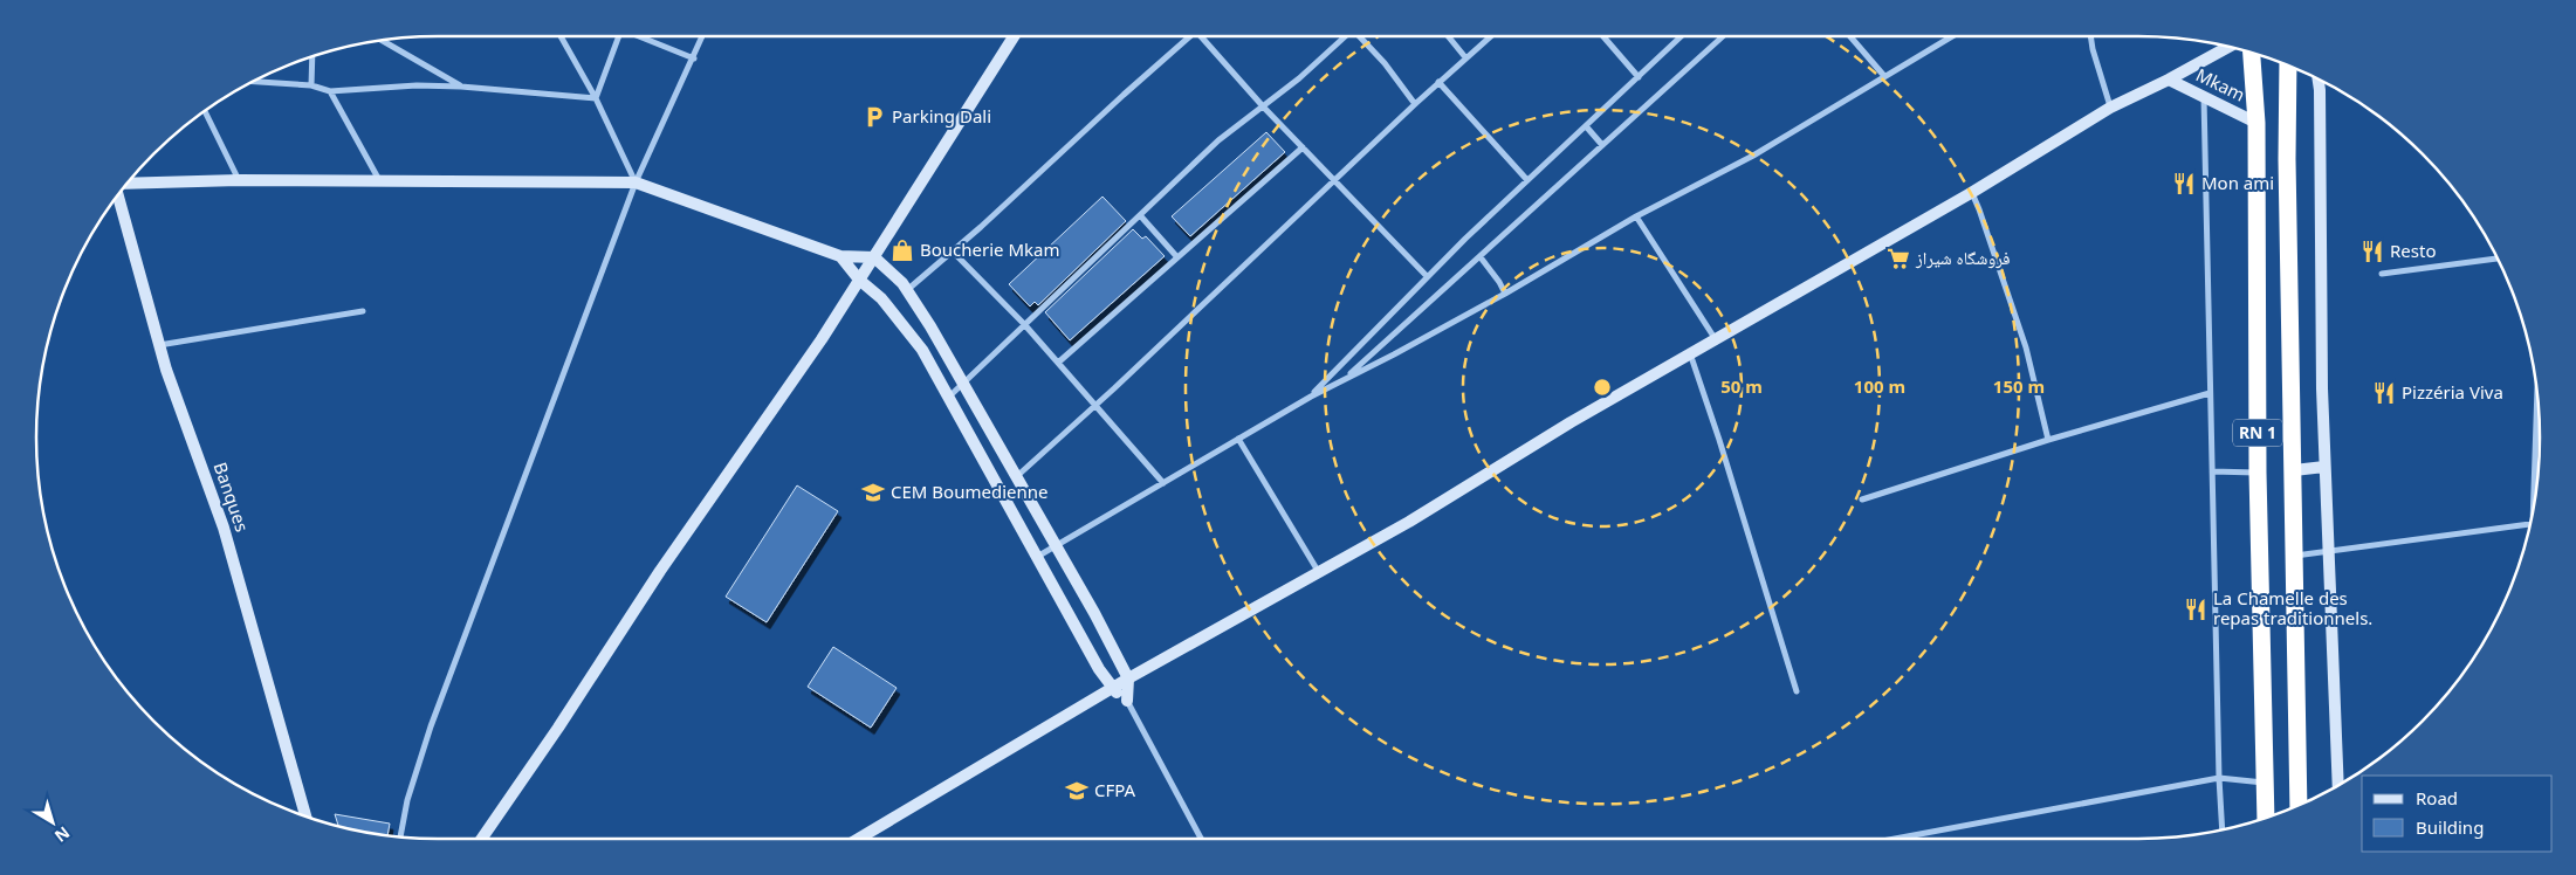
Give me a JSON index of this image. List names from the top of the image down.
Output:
{
  "streets": {
    "highway": ["RN 1"],
    "street": ["Mkam", "Banques"]
  },
  "crossings": [
    ["Mkam", "RN 1"]
  ],
  "places": {
    "parking": ["Parking Dali"],
    "restaurant": [
      "Mon ami",
      "Resto",
      "Pizzéria Viva",
      "La Chamelle des repas traditionnels."
    ],
    "shop": ["Boucherie Mkam"],
    "supermarket": ["فروشگاه شيراز"],
    "school or university": ["CEM Boumedienne", "CFPA"]
  },
  "legend": ["Road", "Building"],
  "north": "bottom right",
  "rings": ["50 m", "100 m", "150 m"]
}
